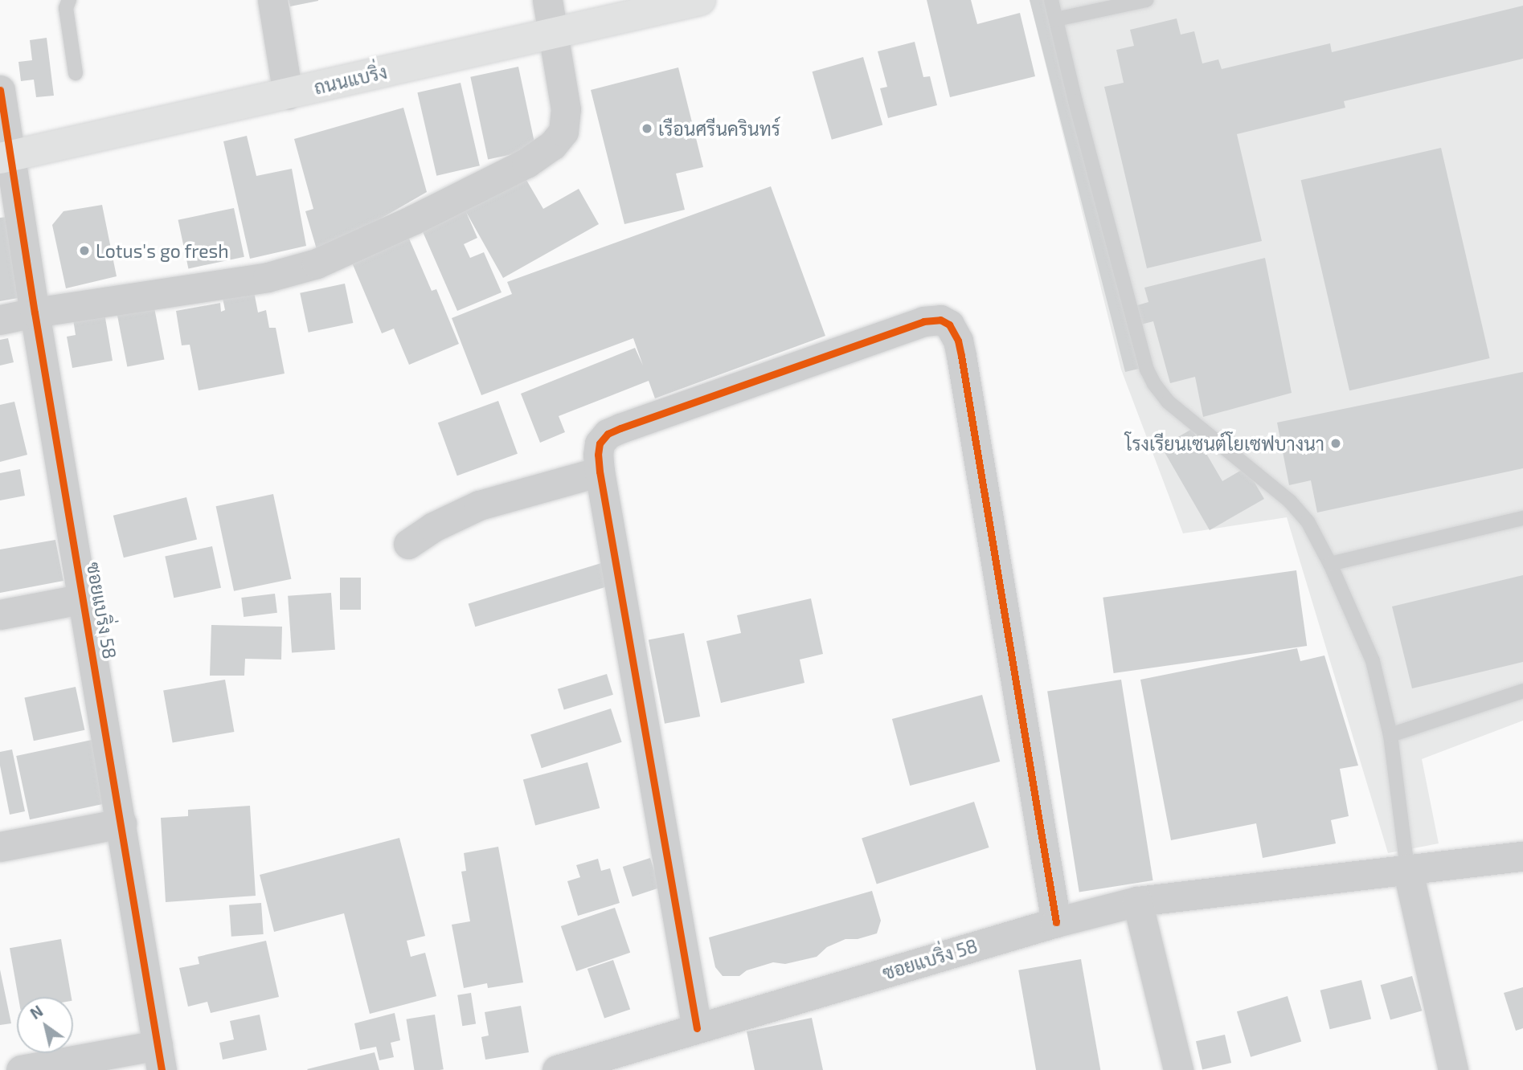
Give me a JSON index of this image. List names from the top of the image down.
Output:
{
  "streets": {
    "main road": ["ถนนแบริ่ง"],
    "street": ["ซอยแบริ่ง 58"]
  },
  "crossings": [
    ["ถนนแบริ่ง", "ซอยแบริ่ง 58"]
  ],
  "places": ["เรือนศรีนครินทร์", "Lotus's go fresh", "โรงเรียนเซนต์โยเซฟบางนา"],
  "north": "top left"
}
